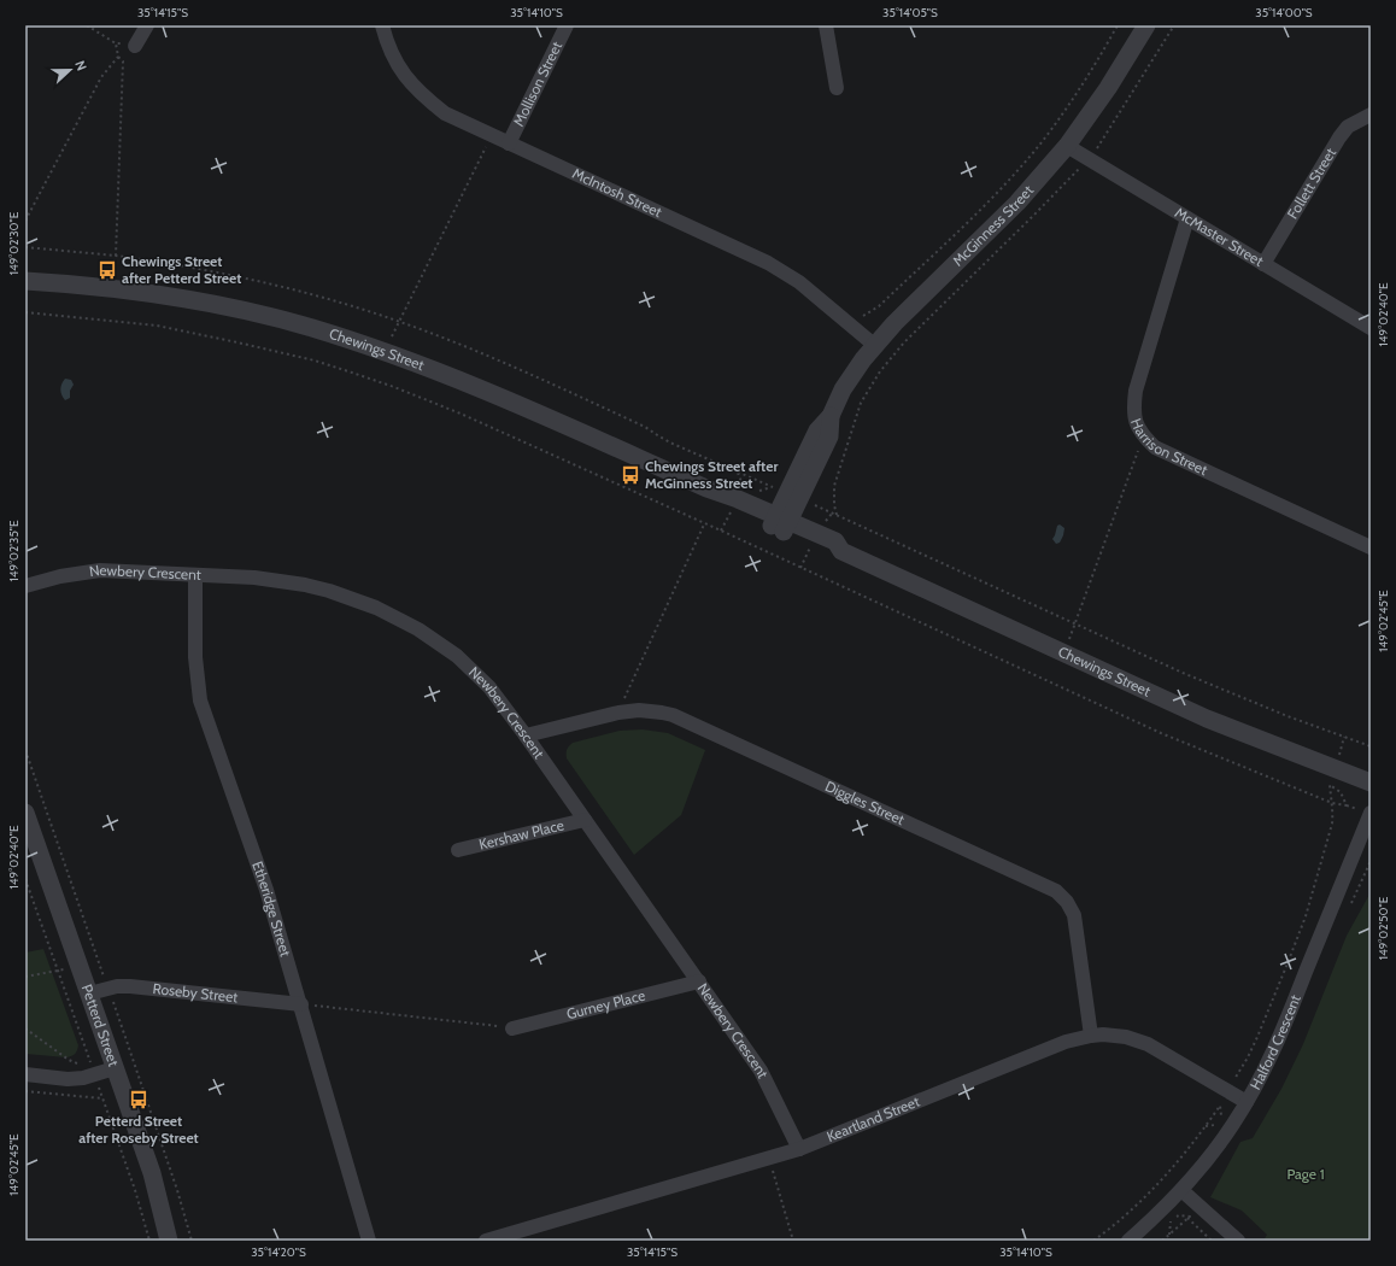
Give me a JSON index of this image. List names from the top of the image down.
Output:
{
  "streets": {
    "street": [
      "Mollison Street",
      "Follett Street",
      "McIntosh Street",
      "McGinness Street",
      "McMaster Street",
      "Chewings Street",
      "Harrison Street",
      "Newbery Crescent",
      "Diggles Street",
      "Kershaw Place",
      "Etheridge Street",
      "Roseby Street",
      "Gurney Place",
      "Petterd Street",
      "Halford Crescent",
      "Keartland Street"
    ]
  },
  "crossings": [
    ["Mollison Street", "McIntosh Street"],
    ["Follett Street", "McMaster Street"],
    ["McIntosh Street", "McGinness Street"],
    ["McGinness Street", "McMaster Street"],
    ["McGinness Street", "Chewings Street"],
    ["McMaster Street", "Harrison Street"],
    ["Newbery Crescent", "Diggles Street"],
    ["Newbery Crescent", "Kershaw Place"],
    ["Newbery Crescent", "Etheridge Street"],
    ["Newbery Crescent", "Gurney Place"],
    ["Newbery Crescent", "Keartland Street"],
    ["Diggles Street", "Keartland Street"],
    ["Etheridge Street", "Roseby Street"],
    ["Roseby Street", "Petterd Street"],
    ["Halford Crescent", "Keartland Street"]
  ],
  "parks": ["Page 1"],
  "places": {
    "bus stop": ["Chewings Street after Petterd Street", "Chewings Street after McGinness Street", "Petterd Street after Roseby Street"]
  },
  "north": "right",
  "coordinates": [
    "35°14'15\"S",
    "35°14'10\"S",
    "35°14'05\"S",
    "35°14'00\"S",
    "149°02'30\"E",
    "149°02'40\"E",
    "149°02'35\"E",
    "149°02'45\"E",
    "149°02'50\"E",
    "35°14'20\"S"
  ]
}
